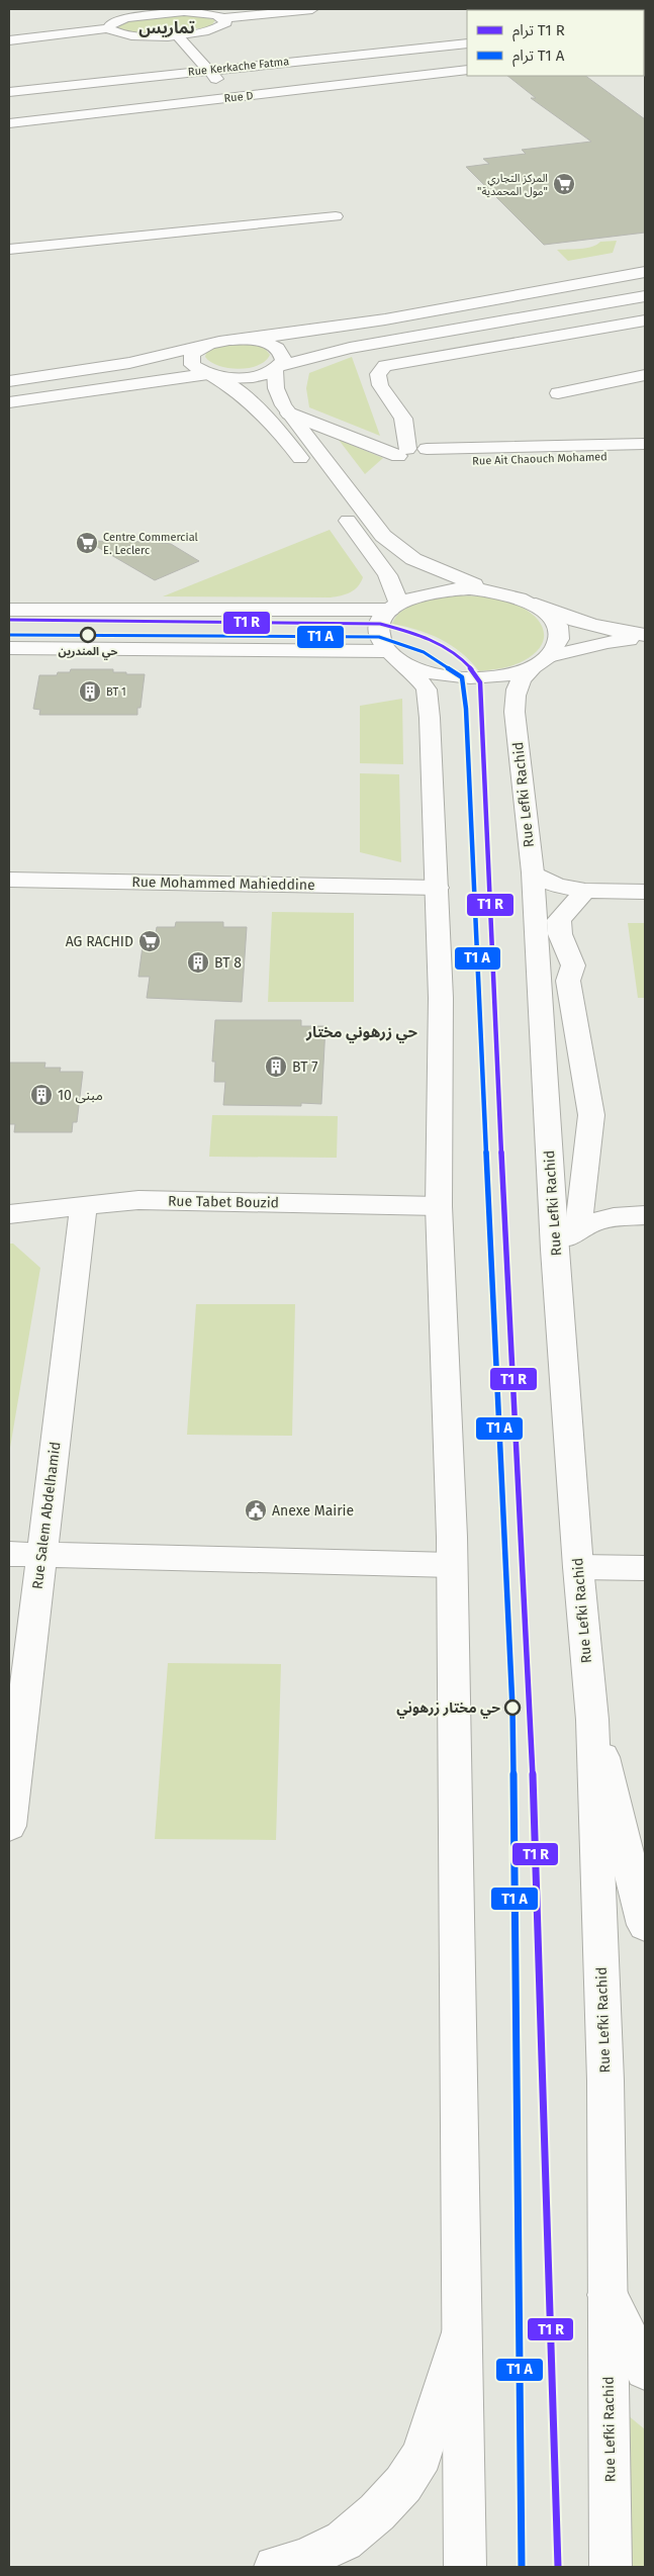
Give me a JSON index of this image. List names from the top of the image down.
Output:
{
  "streets": {
    "main road": [
      "Rue Kerkache Fatma",
      "Rue D",
      "Rue Ait Chaouch Mohamed",
      "Rue Lefki Rachid",
      "Rue Mohammed Mahieddine",
      "Rue Tabet Bouzid",
      "Rue Salem Abdelhamid"
    ]
  },
  "crossings": [
    ["Rue Tabet Bouzid", "Rue Salem Abdelhamid"]
  ],
  "districts": ["تماريس", "حي زرهوني مختار"],
  "places": {
    "supermarket": ["المركز التجاري \"مول المحمدية\"", "Centre Commercial E. Leclerc", "AG RACHID"],
    "other": ["حي المندرين", "حي مختار زرهوني"],
    "building": [
      "BT 1",
      "BT 8",
      "BT 7",
      "مبنى 10"
    ],
    "public building": ["Anexe Mairie"]
  },
  "legend": ["ترام T1 R", "ترام T1 A"]
}
